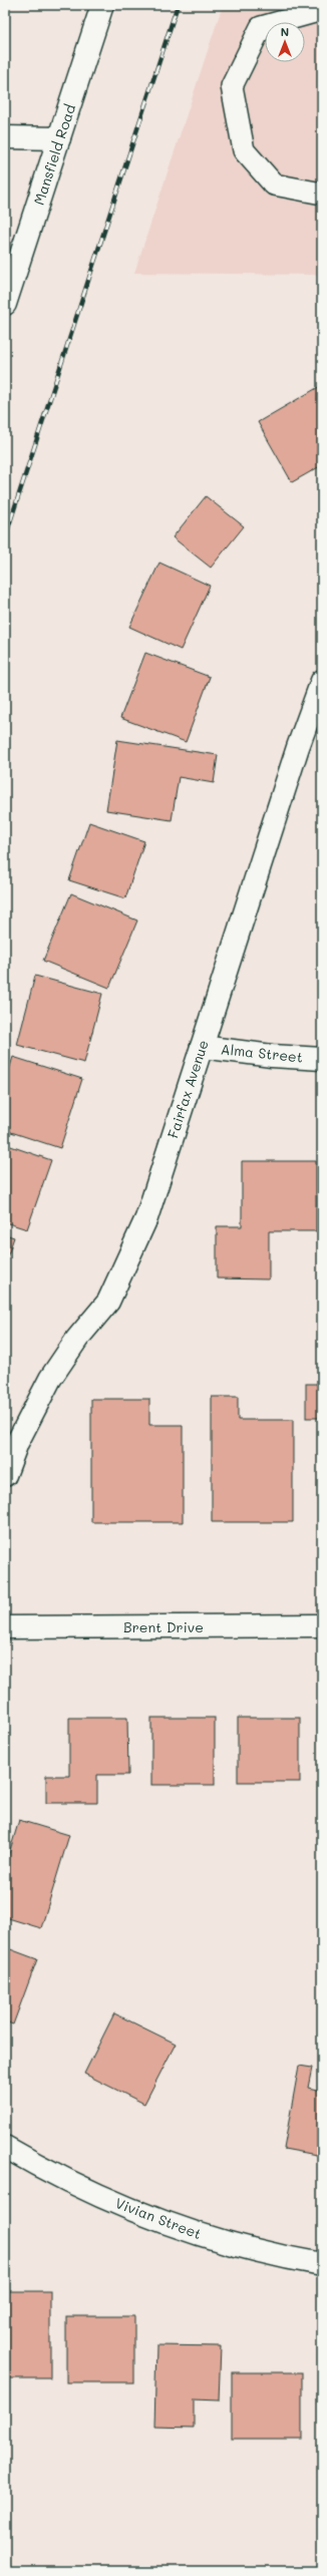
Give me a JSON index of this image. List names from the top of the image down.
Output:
{
  "streets": {
    "street": [
      "Mansfield Road",
      "Alma Street",
      "Fairfax Avenue",
      "Brent Drive",
      "Vivian Street"
    ]
  },
  "crossings": [
    ["Alma Street", "Fairfax Avenue"]
  ],
  "north": "top"
}
